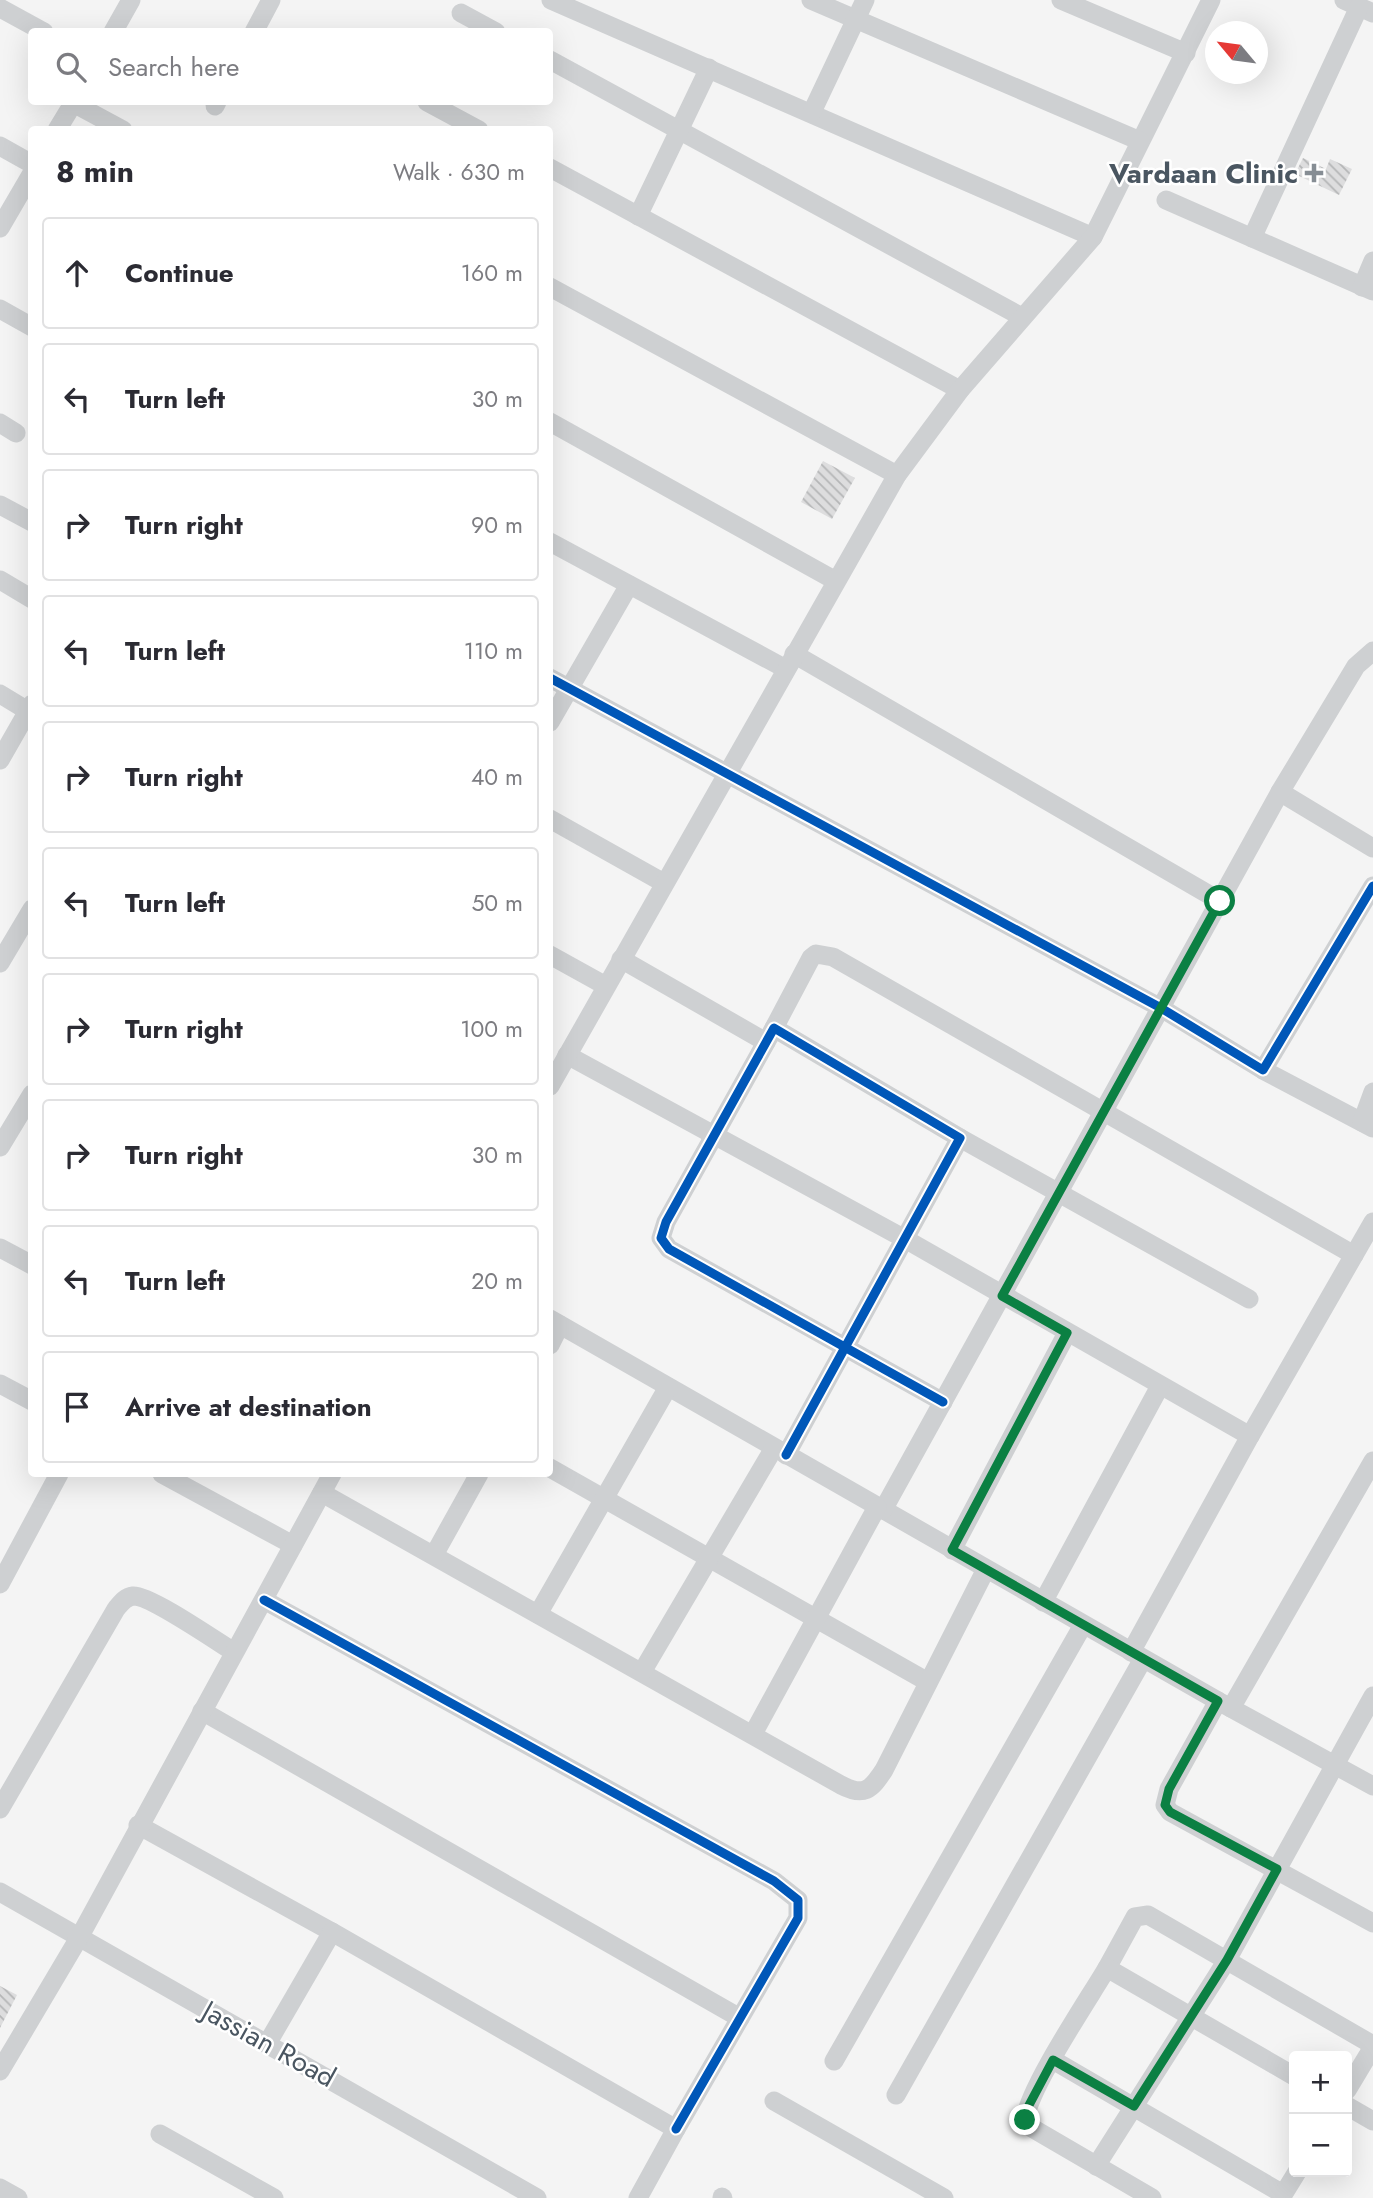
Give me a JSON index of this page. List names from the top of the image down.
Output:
{
  "streets": {
    "street": ["Jassian Road"]
  },
  "places": {
    "health": ["Vardaan Clinic"]
  },
  "north": "top left",
  "page": {
    "search": "Search here",
    "heading": ["8 min", "Walk · 630 m"],
    "list": [
      ["Continue", "160 m"],
      ["Turn left", "30 m"],
      ["Turn right", "90 m"],
      ["Turn left", "110 m"],
      ["Turn right", "40 m"],
      ["Turn left", "50 m"],
      ["Turn right", "100 m"],
      ["Turn right", "30 m"],
      ["Turn left", "20 m"],
      "Arrive at destination"
    ],
    "map_buttons": ["+", "−"]
  }
}
